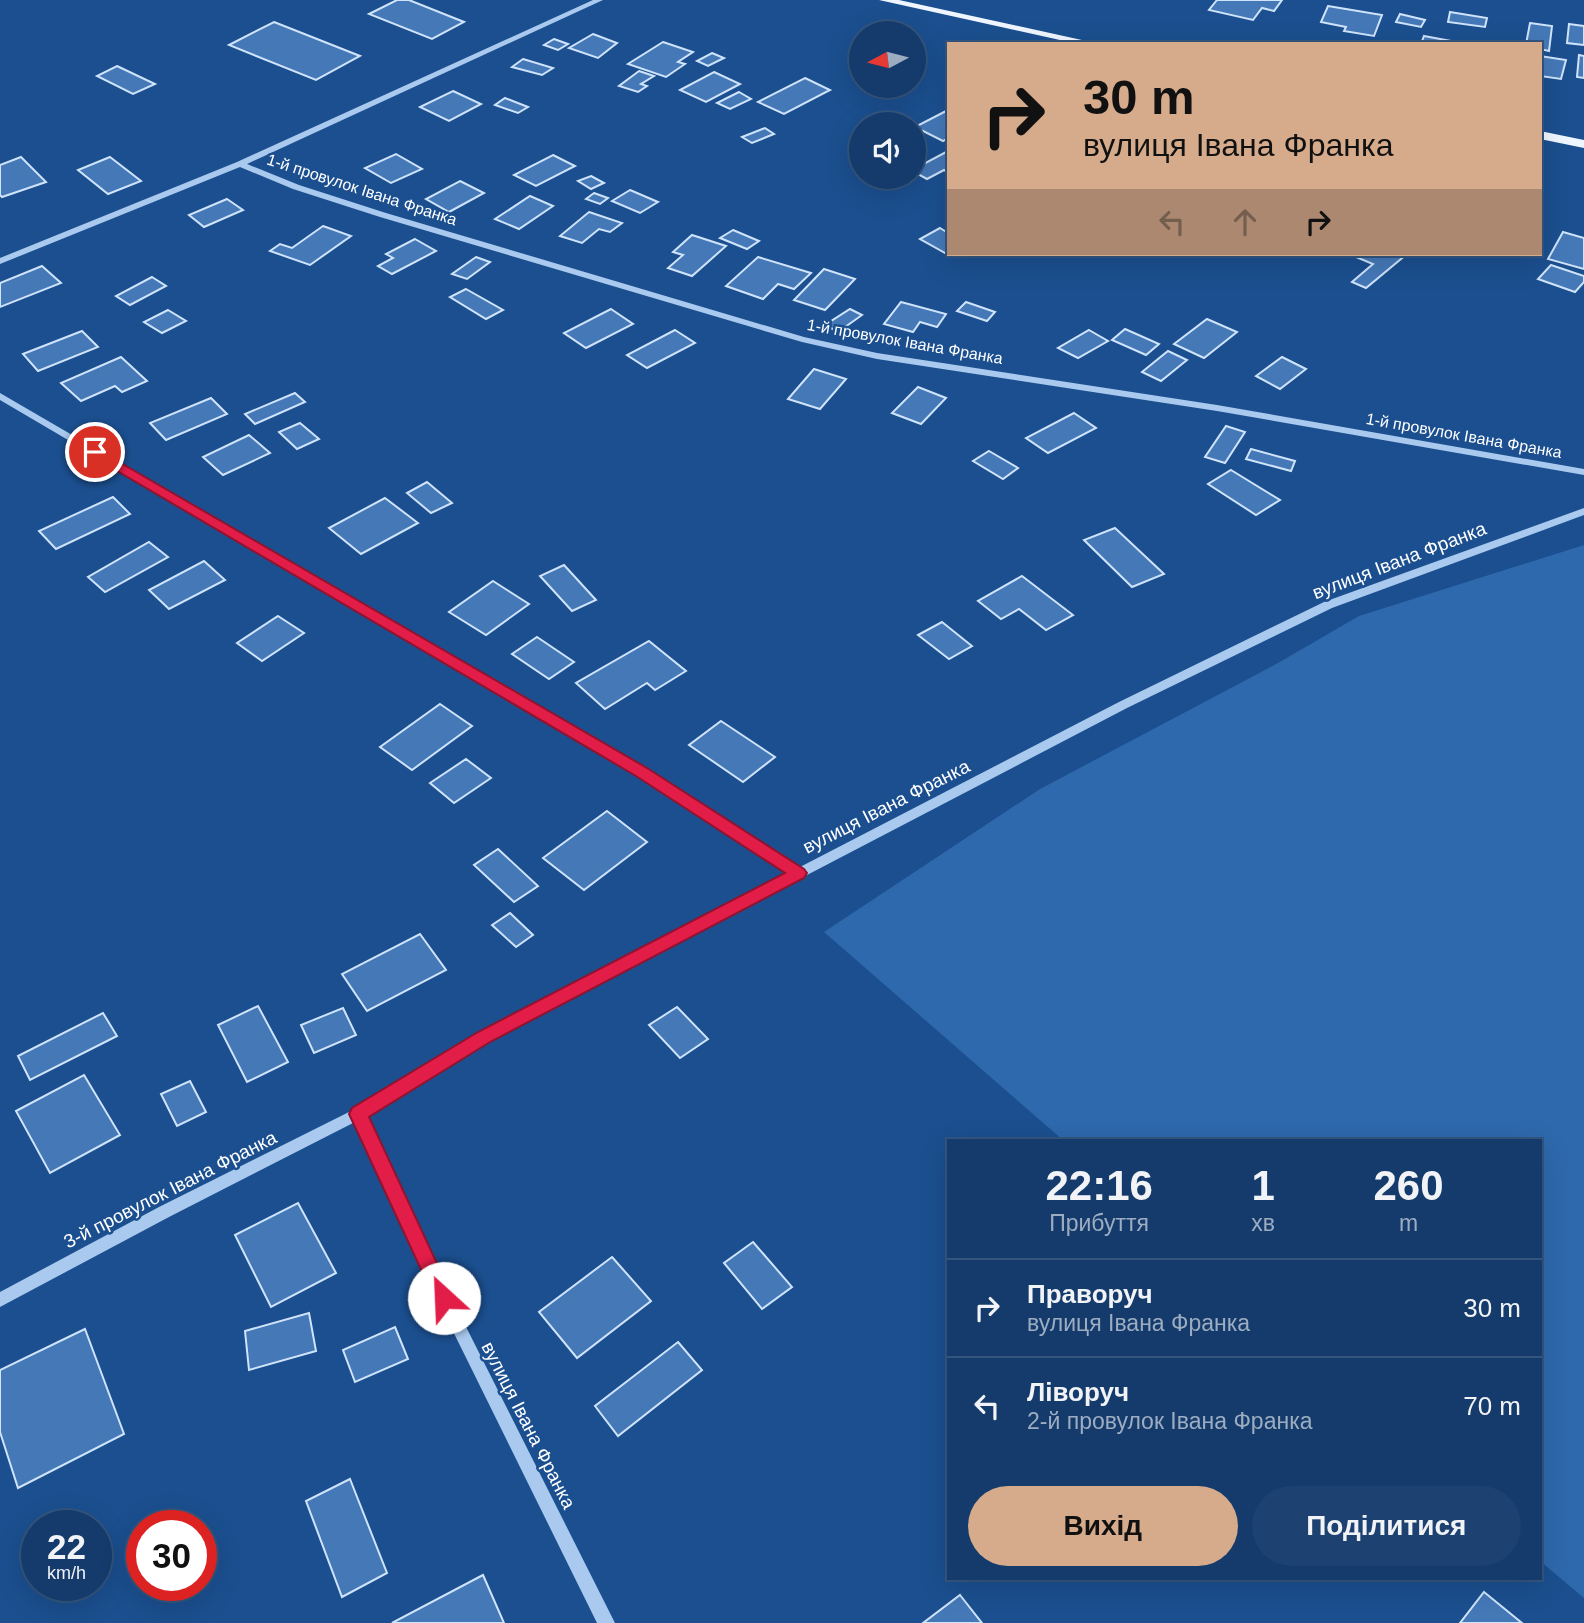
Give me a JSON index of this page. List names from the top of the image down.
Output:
{
  "streets": {
    "street": ["1-й провулок Івана Франка", "вулиця Івана Франка", "3-й провулок Івана Франка"]
  },
  "crossings": [
    ["вулиця Івана Франка", "3-й провулок Івана Франка"]
  ],
  "north": "left",
  "page": {
    "turn": ["30 m", "вулиця Івана Франка"],
    "eta": [
      "22:16",
      "Прибуття",
      "1",
      "хв",
      "260",
      "m"
    ],
    "list": [
      {
        "name": "Праворуч",
        "note": "вулиця Івана Франка",
        "value": "30 m"
      },
      {
        "name": "Ліворуч",
        "note": "2-й провулок Івана Франка",
        "value": "70 m"
      }
    ],
    "buttons": ["Вихід", "Поділитися"],
    "speed": "22 km/h",
    "limit": "30"
  }
}
